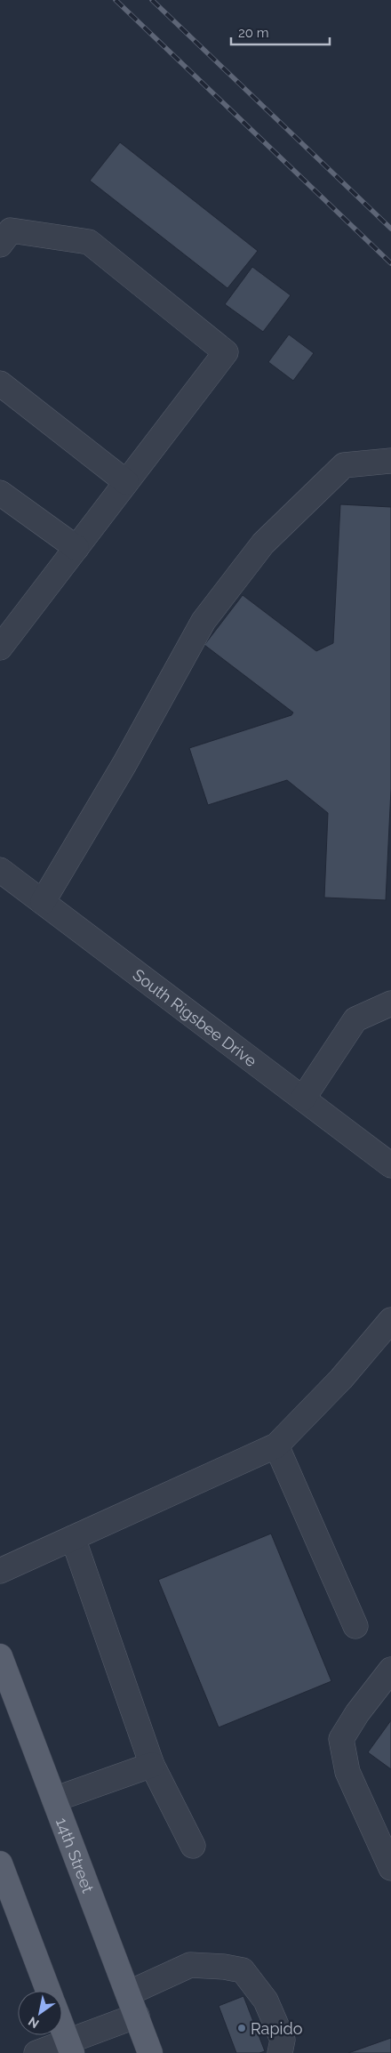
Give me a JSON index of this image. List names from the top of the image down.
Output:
{
  "streets": {
    "main road": ["14th Street"],
    "street": ["South Rigsbee Drive"]
  },
  "places": ["Rapido"],
  "scale_bar": "20 m",
  "north": "bottom left"
}
